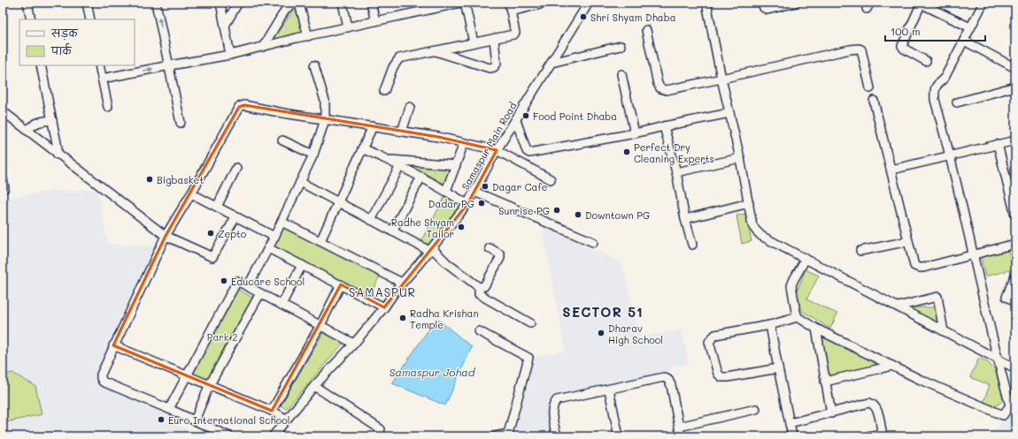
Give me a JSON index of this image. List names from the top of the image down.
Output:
{
  "streets": {
    "street": ["Samaspur Main Road"]
  },
  "districts": ["SAMASPUR", "SECTOR 51"],
  "water": ["Samaspur Johad"],
  "parks": ["Park 2"],
  "places": [
    "Shri Shyam Dhaba",
    "Food Point Dhaba",
    "Perfect Dry Cleaning Experts",
    "Bigbasket",
    "Dagar Cafe",
    "Dadar PG",
    "Sunrise PG",
    "Downtown PG",
    "Radhe Shyam Tailor",
    "Zepto",
    "Educare School",
    "Radha Krishan Temple",
    "Dharav High School",
    "Euro International School"
  ],
  "legend": ["सड़क", "पार्क"],
  "scale_bar": "100 m"
}
